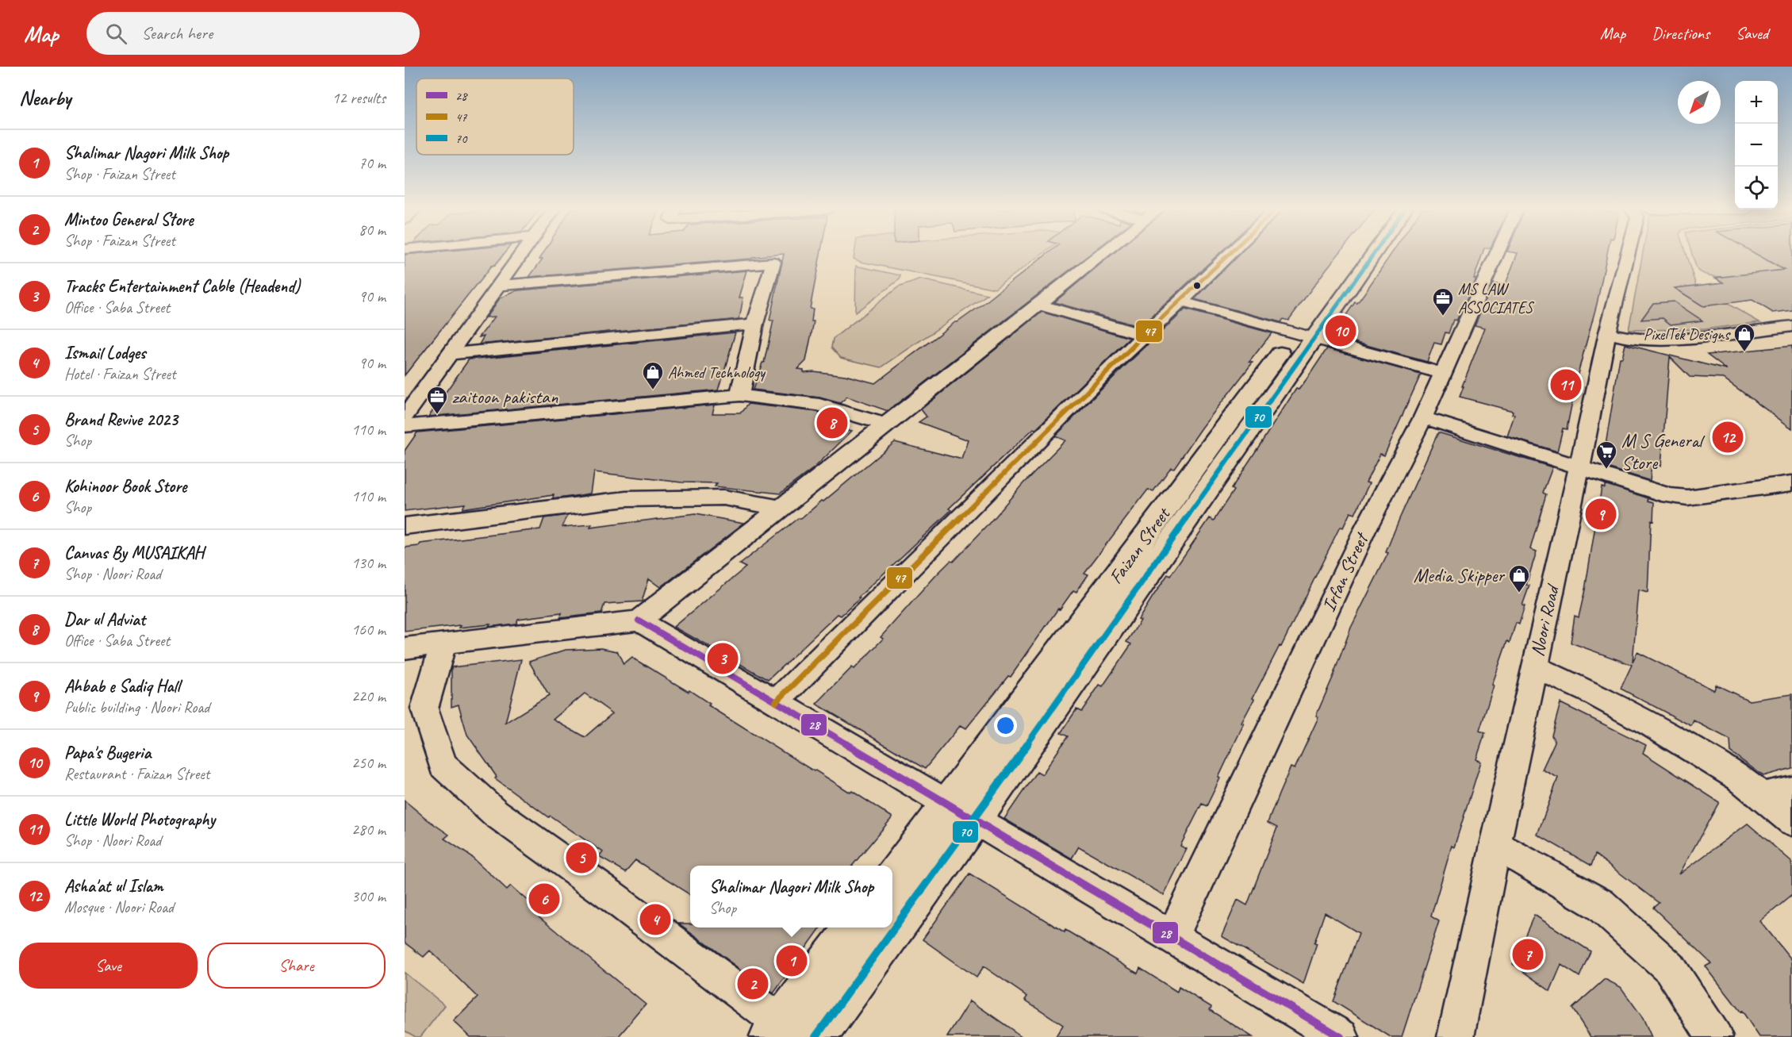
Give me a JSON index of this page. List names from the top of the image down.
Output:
{
  "streets": {
    "street": ["Faizan Street", "Irfan Street", "Noori Road"]
  },
  "places": {
    "office": ["MS LAW ASSOCIATES", "zaitoon pakistan"],
    "shop": ["PixelTek Designs", "Ahmed Technology", "Media Skipper"],
    "supermarket": ["M S General Store"]
  },
  "lines": ["transit line 47", "transit line 70", "transit line 28"],
  "legend": ["28", "47", "70"],
  "north": "bottom left",
  "page": {
    "header": "Map",
    "search": "Search here",
    "nav": ["Map", "Directions", "Saved"],
    "heading": ["Nearby", "12 results"],
    "map_buttons": ["+", "−"],
    "list": [
      {
        "mark": "1",
        "name": "Shalimar Nagori Milk Shop",
        "note": "Shop · Faizan Street",
        "value": "70 m"
      },
      {
        "mark": "2",
        "name": "Mintoo General Store",
        "note": "Shop · Faizan Street",
        "value": "80 m"
      },
      {
        "mark": "3",
        "name": "Tracks Entertainment Cable (Headend)",
        "note": "Office · Saba Street",
        "value": "90 m"
      },
      {
        "mark": "4",
        "name": "Ismail Lodges",
        "note": "Hotel · Faizan Street",
        "value": "90 m"
      },
      {
        "mark": "5",
        "name": "Brand Revive 2023",
        "note": "Shop",
        "value": "110 m"
      },
      {
        "mark": "6",
        "name": "Kohinoor Book Store",
        "note": "Shop",
        "value": "110 m"
      },
      {
        "mark": "7",
        "name": "Canvas By MUSAIKAH",
        "note": "Shop · Noori Road",
        "value": "130 m"
      },
      {
        "mark": "8",
        "name": "Dar ul Adviat",
        "note": "Office · Saba Street",
        "value": "160 m"
      },
      {
        "mark": "9",
        "name": "Ahbab e Sadiq Hall",
        "note": "Public building · Noori Road",
        "value": "220 m"
      },
      {
        "mark": "10",
        "name": "Papa's Bugeria",
        "note": "Restaurant · Faizan Street",
        "value": "250 m"
      },
      {
        "mark": "11",
        "name": "Little World Photography",
        "note": "Shop · Noori Road",
        "value": "280 m"
      },
      {
        "mark": "12",
        "name": "Asha'at ul Islam",
        "note": "Mosque · Noori Road",
        "value": "300 m"
      }
    ],
    "pins": [
      "10",
      "11",
      "8",
      "12",
      "9",
      "3",
      "5",
      "6",
      "4",
      "7",
      "1",
      "2"
    ],
    "popup": ["Shalimar Nagori Milk Shop", "Shop"],
    "buttons": ["Save", "Share"]
  }
}
